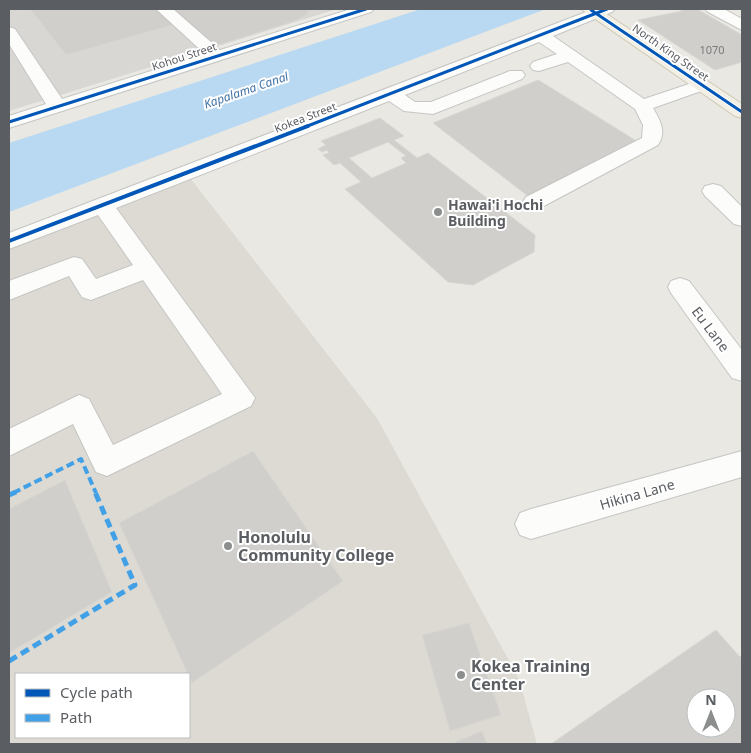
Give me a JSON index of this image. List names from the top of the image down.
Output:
{
  "streets": {
    "main road": ["North King Street"],
    "street": [
      "Kohou Street",
      "Kokea Street",
      "Eu Lane",
      "Hikina Lane"
    ]
  },
  "crossings": [
    ["North King Street", "Kokea Street"]
  ],
  "water": ["Kapalama Canal"],
  "places": ["Hawai'i Hochi Building", "Honolulu Community College", "Kokea Training Center"],
  "house_numbers": ["1070"],
  "legend": ["Cycle path", "Path"],
  "north": "top"
}
